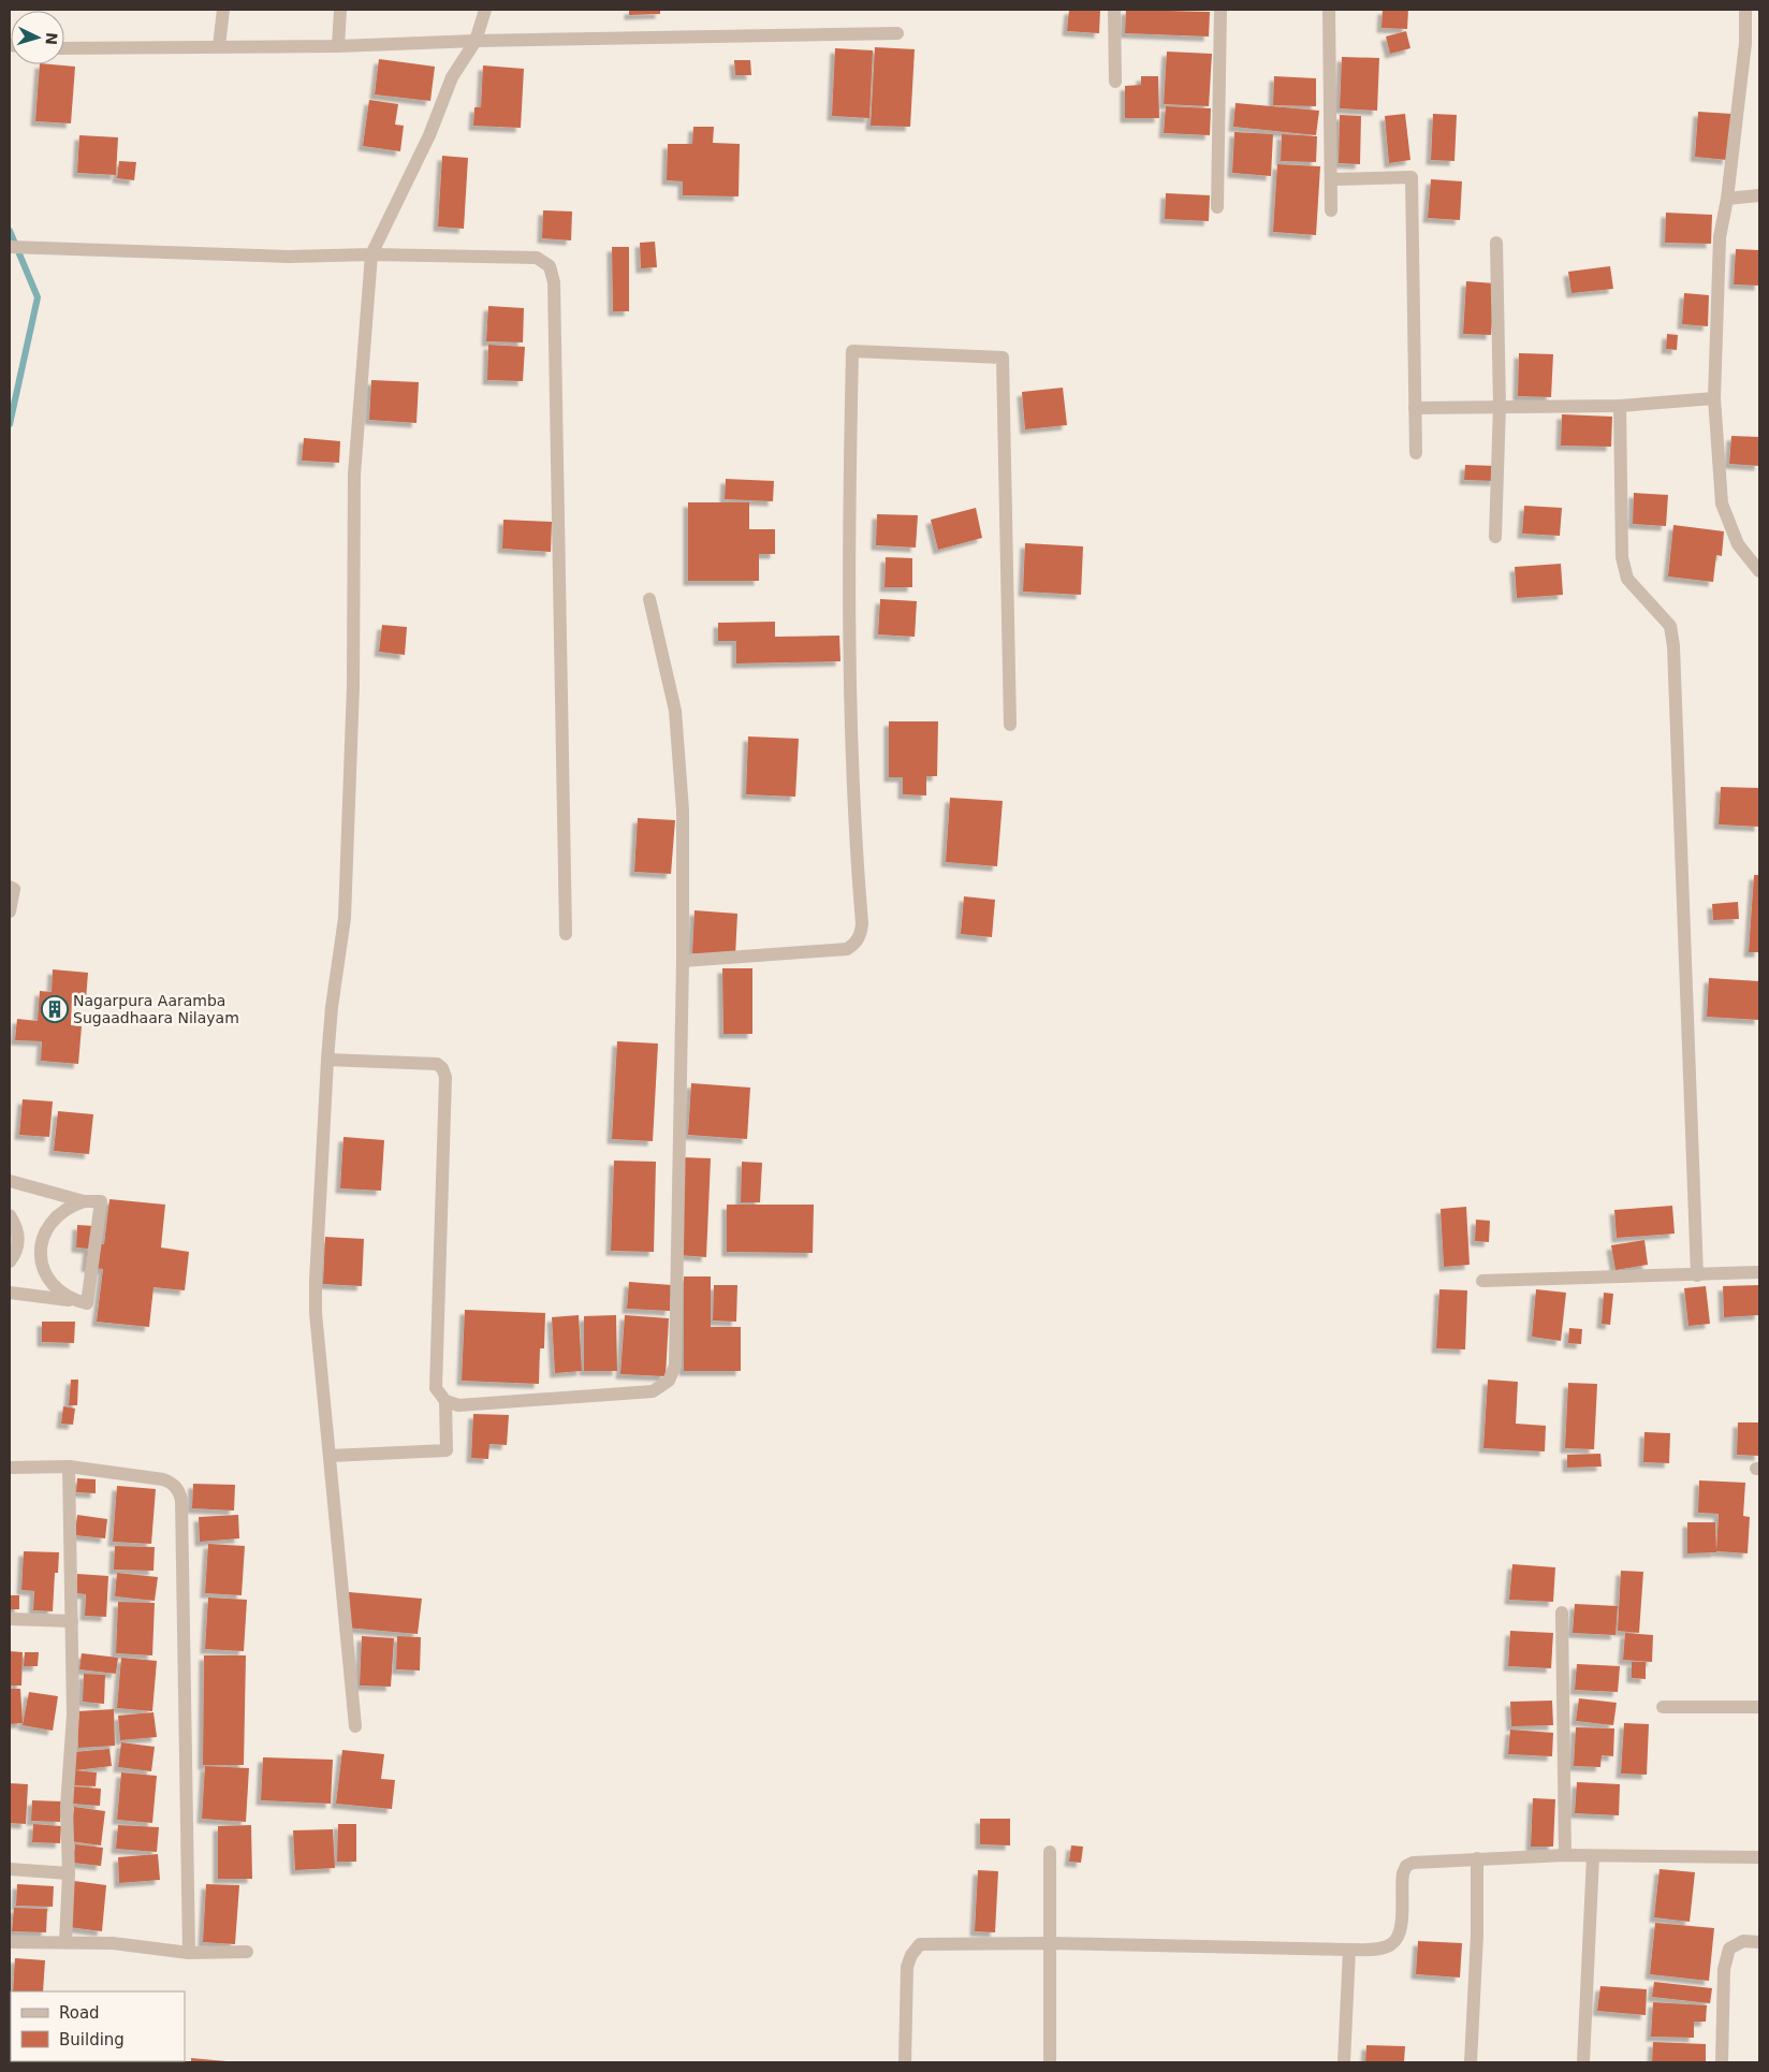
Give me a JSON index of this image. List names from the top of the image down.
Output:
{
  "places": {
    "building": ["Nagarpura Aaramba Sugaadhaara Nilayam"]
  },
  "legend": ["Road", "Building"],
  "north": "right"
}
